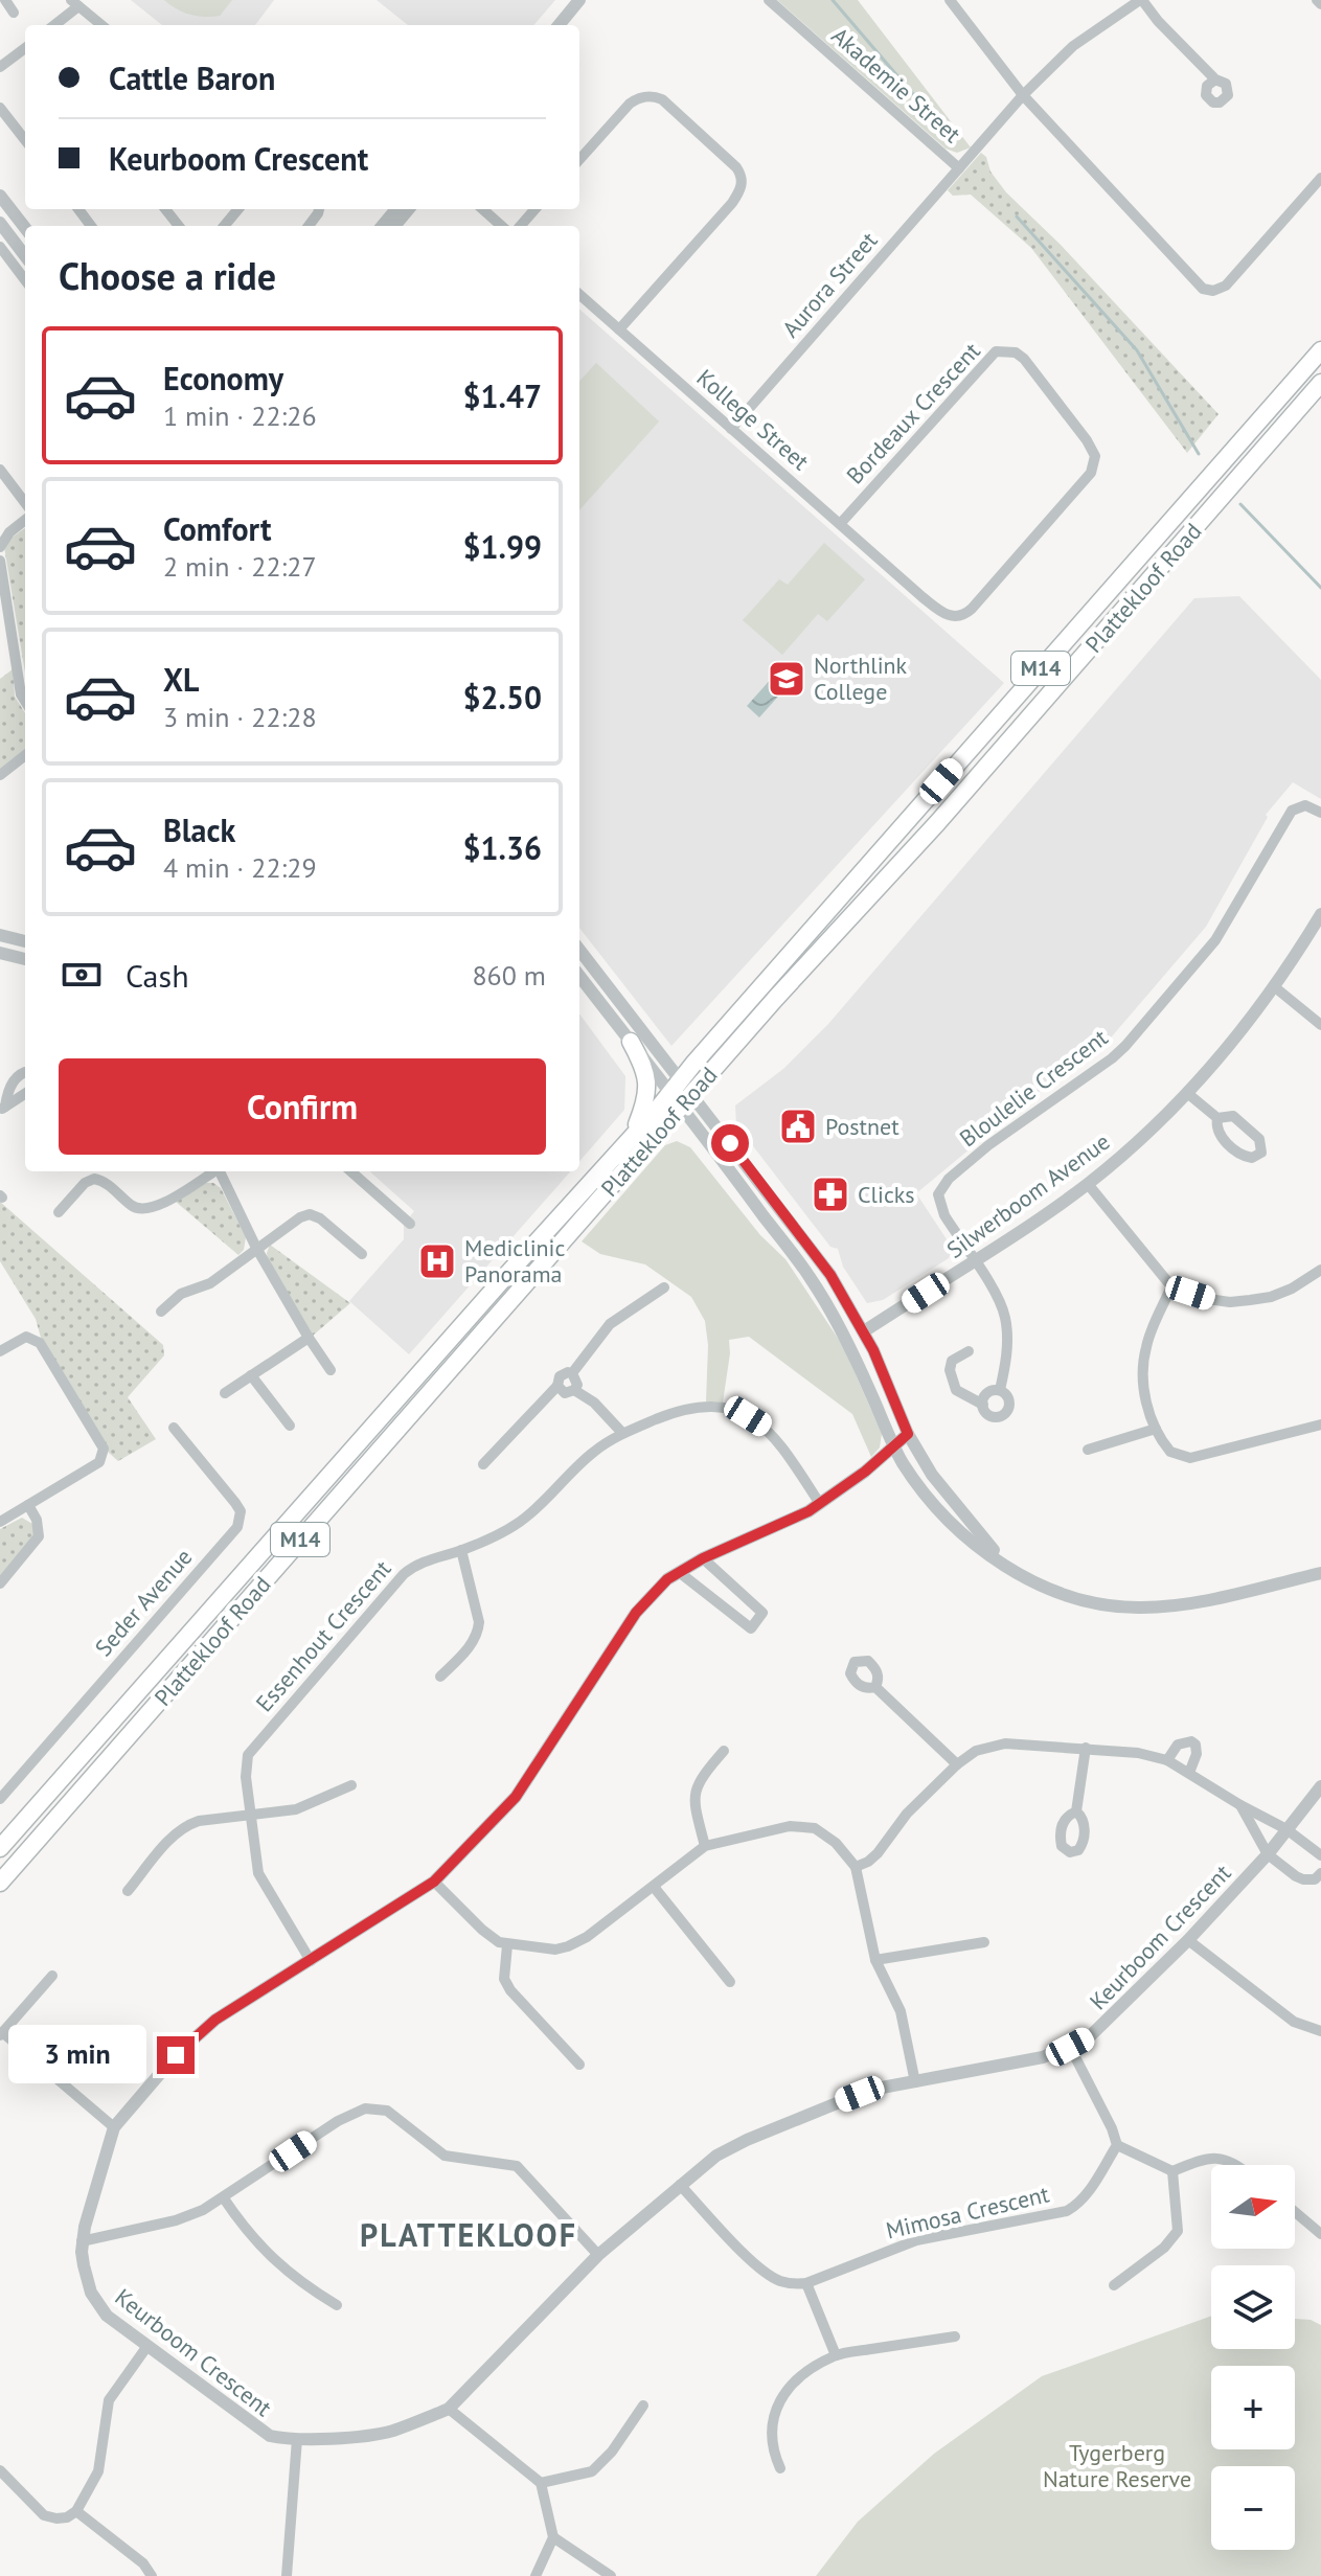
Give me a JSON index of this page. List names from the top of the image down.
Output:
{
  "streets": {
    "main road": ["Plattekloof Road", "M14"],
    "street": [
      "Akademie Street",
      "Aurora Street",
      "Bordeaux Crescent",
      "Kollege Street",
      "Bloulelie Crescent",
      "Silwerboom Avenue",
      "Seder Avenue",
      "Essenhout Crescent",
      "Keurboom Crescent",
      "Mimosa Crescent"
    ]
  },
  "crossings": [
    ["Akademie Street", "Aurora Street"],
    ["Aurora Street", "Kollege Street"],
    ["Bordeaux Crescent", "Kollege Street"],
    ["Bloulelie Crescent", "Silwerboom Avenue"],
    ["Essenhout Crescent", "Keurboom Crescent"]
  ],
  "districts": ["PLATTEKLOOF"],
  "parks": ["Tygerberg Nature Reserve"],
  "places": {
    "school or university": ["Northlink College"],
    "public building": ["Postnet"],
    "pharmacy": ["Clicks"],
    "hospital": ["Mediclinic Panorama"]
  },
  "north": "right",
  "page": {
    "banner": ["Cattle Baron", "Keurboom Crescent"],
    "heading": "Choose a ride",
    "list": [
      {
        "name": "Economy",
        "note": "1 min · 22:26",
        "value": "$1.47"
      },
      {
        "name": "Comfort",
        "note": "2 min · 22:27",
        "value": "$1.99"
      },
      {
        "name": "XL",
        "note": "3 min · 22:28",
        "value": "$2.50"
      },
      {
        "name": "Black",
        "note": "4 min · 22:29",
        "value": "$1.36"
      }
    ],
    "pay": ["Cash", "860 m"],
    "buttons": "Confirm",
    "bubble": "3 min",
    "map_buttons": ["+", "−"]
  }
}
